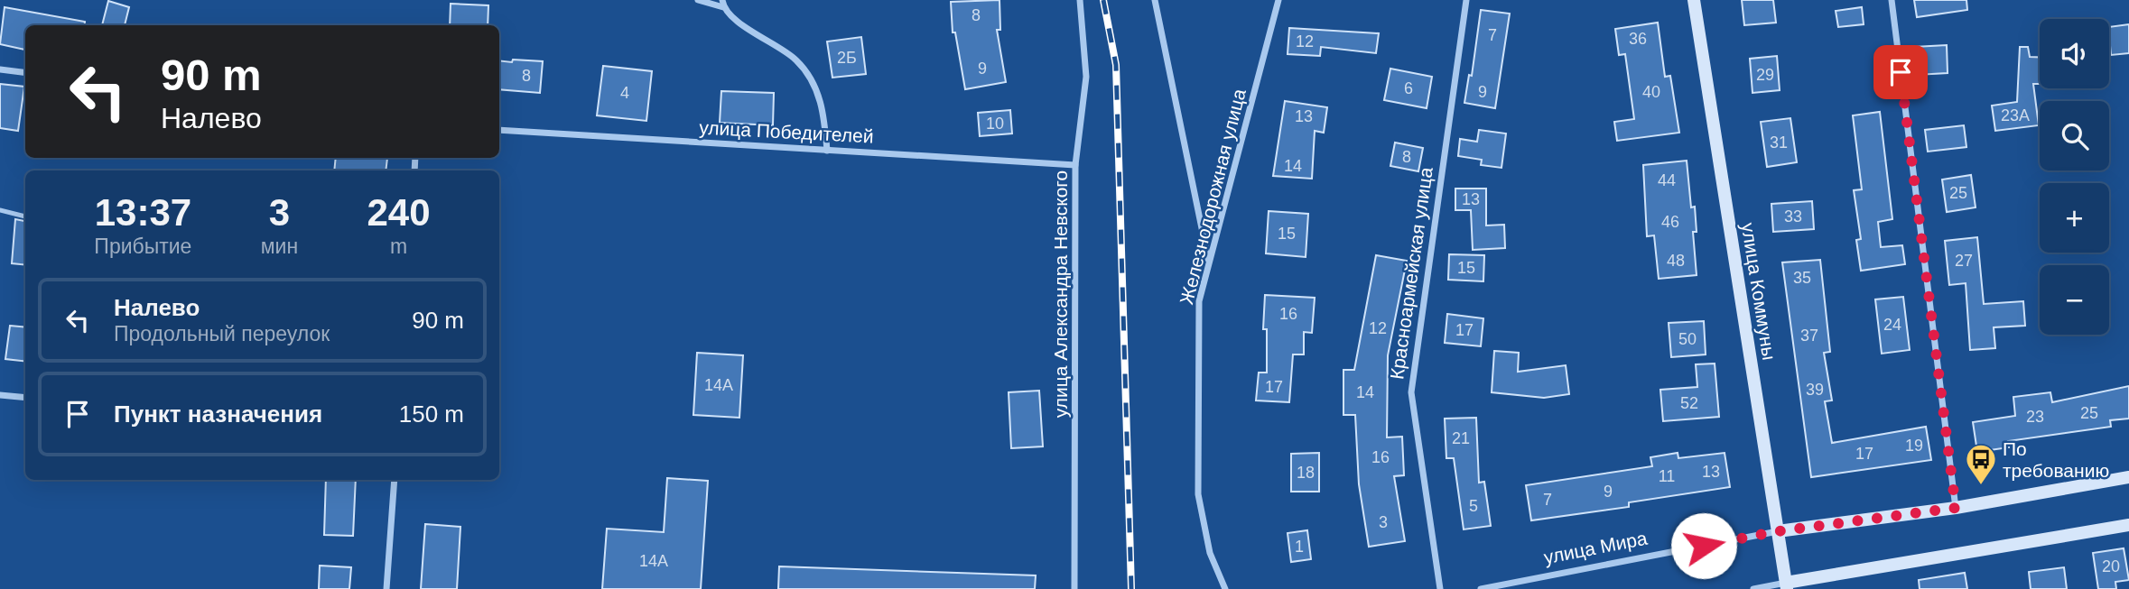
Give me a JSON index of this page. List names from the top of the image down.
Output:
{
  "streets": {
    "street": [
      "улица Победителей",
      "Железнодорожная улица",
      "Красноармейская улица",
      "улица Коммуны",
      "улица Александра Невского",
      "улица Мира"
    ]
  },
  "crossings": [
    ["улица Победителей", "улица Александра Невского"],
    ["улица Коммуны", "улица Мира"]
  ],
  "places": {
    "bus stop": ["По требованию"]
  },
  "house_numbers": [
    "8",
    "7",
    "36",
    "12",
    "2Б",
    "9",
    "29",
    "8",
    "6",
    "9",
    "40",
    "4",
    "23А",
    "13",
    "10",
    "31",
    "8",
    "14",
    "44",
    "25",
    "13",
    "33",
    "46",
    "15",
    "48",
    "27",
    "15",
    "35",
    "16",
    "24",
    "12",
    "17",
    "37",
    "50",
    "14А",
    "17",
    "39",
    "14",
    "52",
    "25",
    "23",
    "21",
    "19",
    "17",
    "16",
    "13",
    "18",
    "11",
    "9",
    "7",
    "5",
    "3",
    "1",
    "14А",
    "20"
  ],
  "page": {
    "map_buttons": ["+", "−"],
    "turn": ["90 m", "Налево"],
    "eta": [
      "13:37",
      "Прибытие",
      "3",
      "мин",
      "240",
      "m"
    ],
    "list": [
      {
        "name": "Налево",
        "note": "Продольный переулок",
        "value": "90 m"
      },
      {
        "name": "Пункт назначения",
        "value": "150 m"
      }
    ]
  }
}
